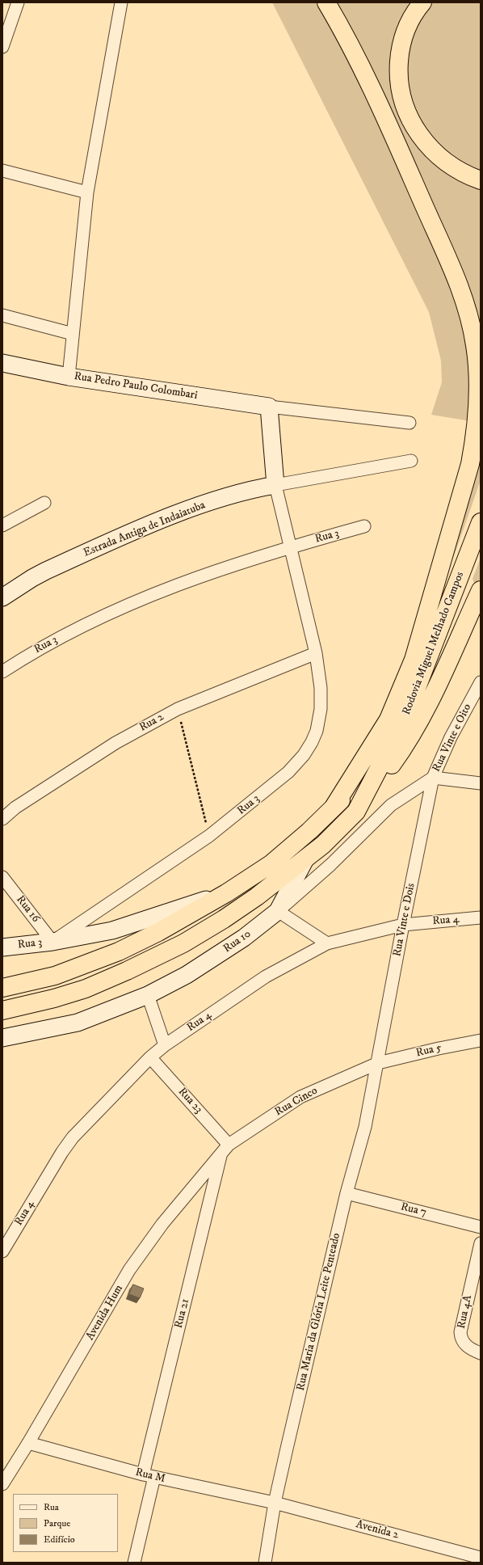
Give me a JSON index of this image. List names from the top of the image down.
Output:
{
  "streets": {
    "highway": ["Rodovia Miguel Melhado Campos"],
    "main road": [
      "Rua Pedro Paulo Colombari",
      "Estrada Antiga de Indaiatuba",
      "Rua 3",
      "Rua 10"
    ],
    "street": [
      "Rua 2",
      "Rua Vinte e Oito",
      "Rua 16",
      "Rua Vinte e Dois",
      "Rua 4",
      "Rua 5",
      "Rua 23",
      "Rua Cinco",
      "Rua 7",
      "Rua Maria da Glória Leite Penteado",
      "Rua 4A",
      "Avenida Hum",
      "Rua 21",
      "Rua M",
      "Avenida 2"
    ]
  },
  "crossings": [
    ["Estrada Antiga de Indaiatuba", "Rua 3"],
    ["Rua 3", "Rua 2"],
    ["Rua 3", "Rua 16"],
    ["Rua Vinte e Oito", "Rua Vinte e Dois"],
    ["Rua Vinte e Oito", "Rua 10"],
    ["Rua Vinte e Dois", "Rua 4"],
    ["Rua Vinte e Dois", "Rua 10"],
    ["Rua Vinte e Dois", "Rua 5"],
    ["Rua Vinte e Dois", "Rua Cinco"],
    ["Rua Vinte e Dois", "Rua Maria da Glória Leite Penteado"],
    ["Rua 4", "Rua 23"],
    ["Rua 5", "Rua Cinco"],
    ["Rua 5", "Rua Maria da Glória Leite Penteado"],
    ["Rua 23", "Rua Cinco"],
    ["Rua 23", "Avenida Hum"],
    ["Rua 23", "Rua 21"],
    ["Rua Cinco", "Rua Maria da Glória Leite Penteado"],
    ["Rua Cinco", "Avenida Hum"],
    ["Rua Cinco", "Rua 21"],
    ["Rua 7", "Rua Maria da Glória Leite Penteado"],
    ["Rua Maria da Glória Leite Penteado", "Rua M"],
    ["Rua Maria da Glória Leite Penteado", "Avenida 2"],
    ["Avenida Hum", "Rua 21"],
    ["Avenida Hum", "Rua M"],
    ["Rua 21", "Rua M"],
    ["Rua M", "Avenida 2"]
  ],
  "legend": ["Rua", "Parque", "Edifício"]
}
